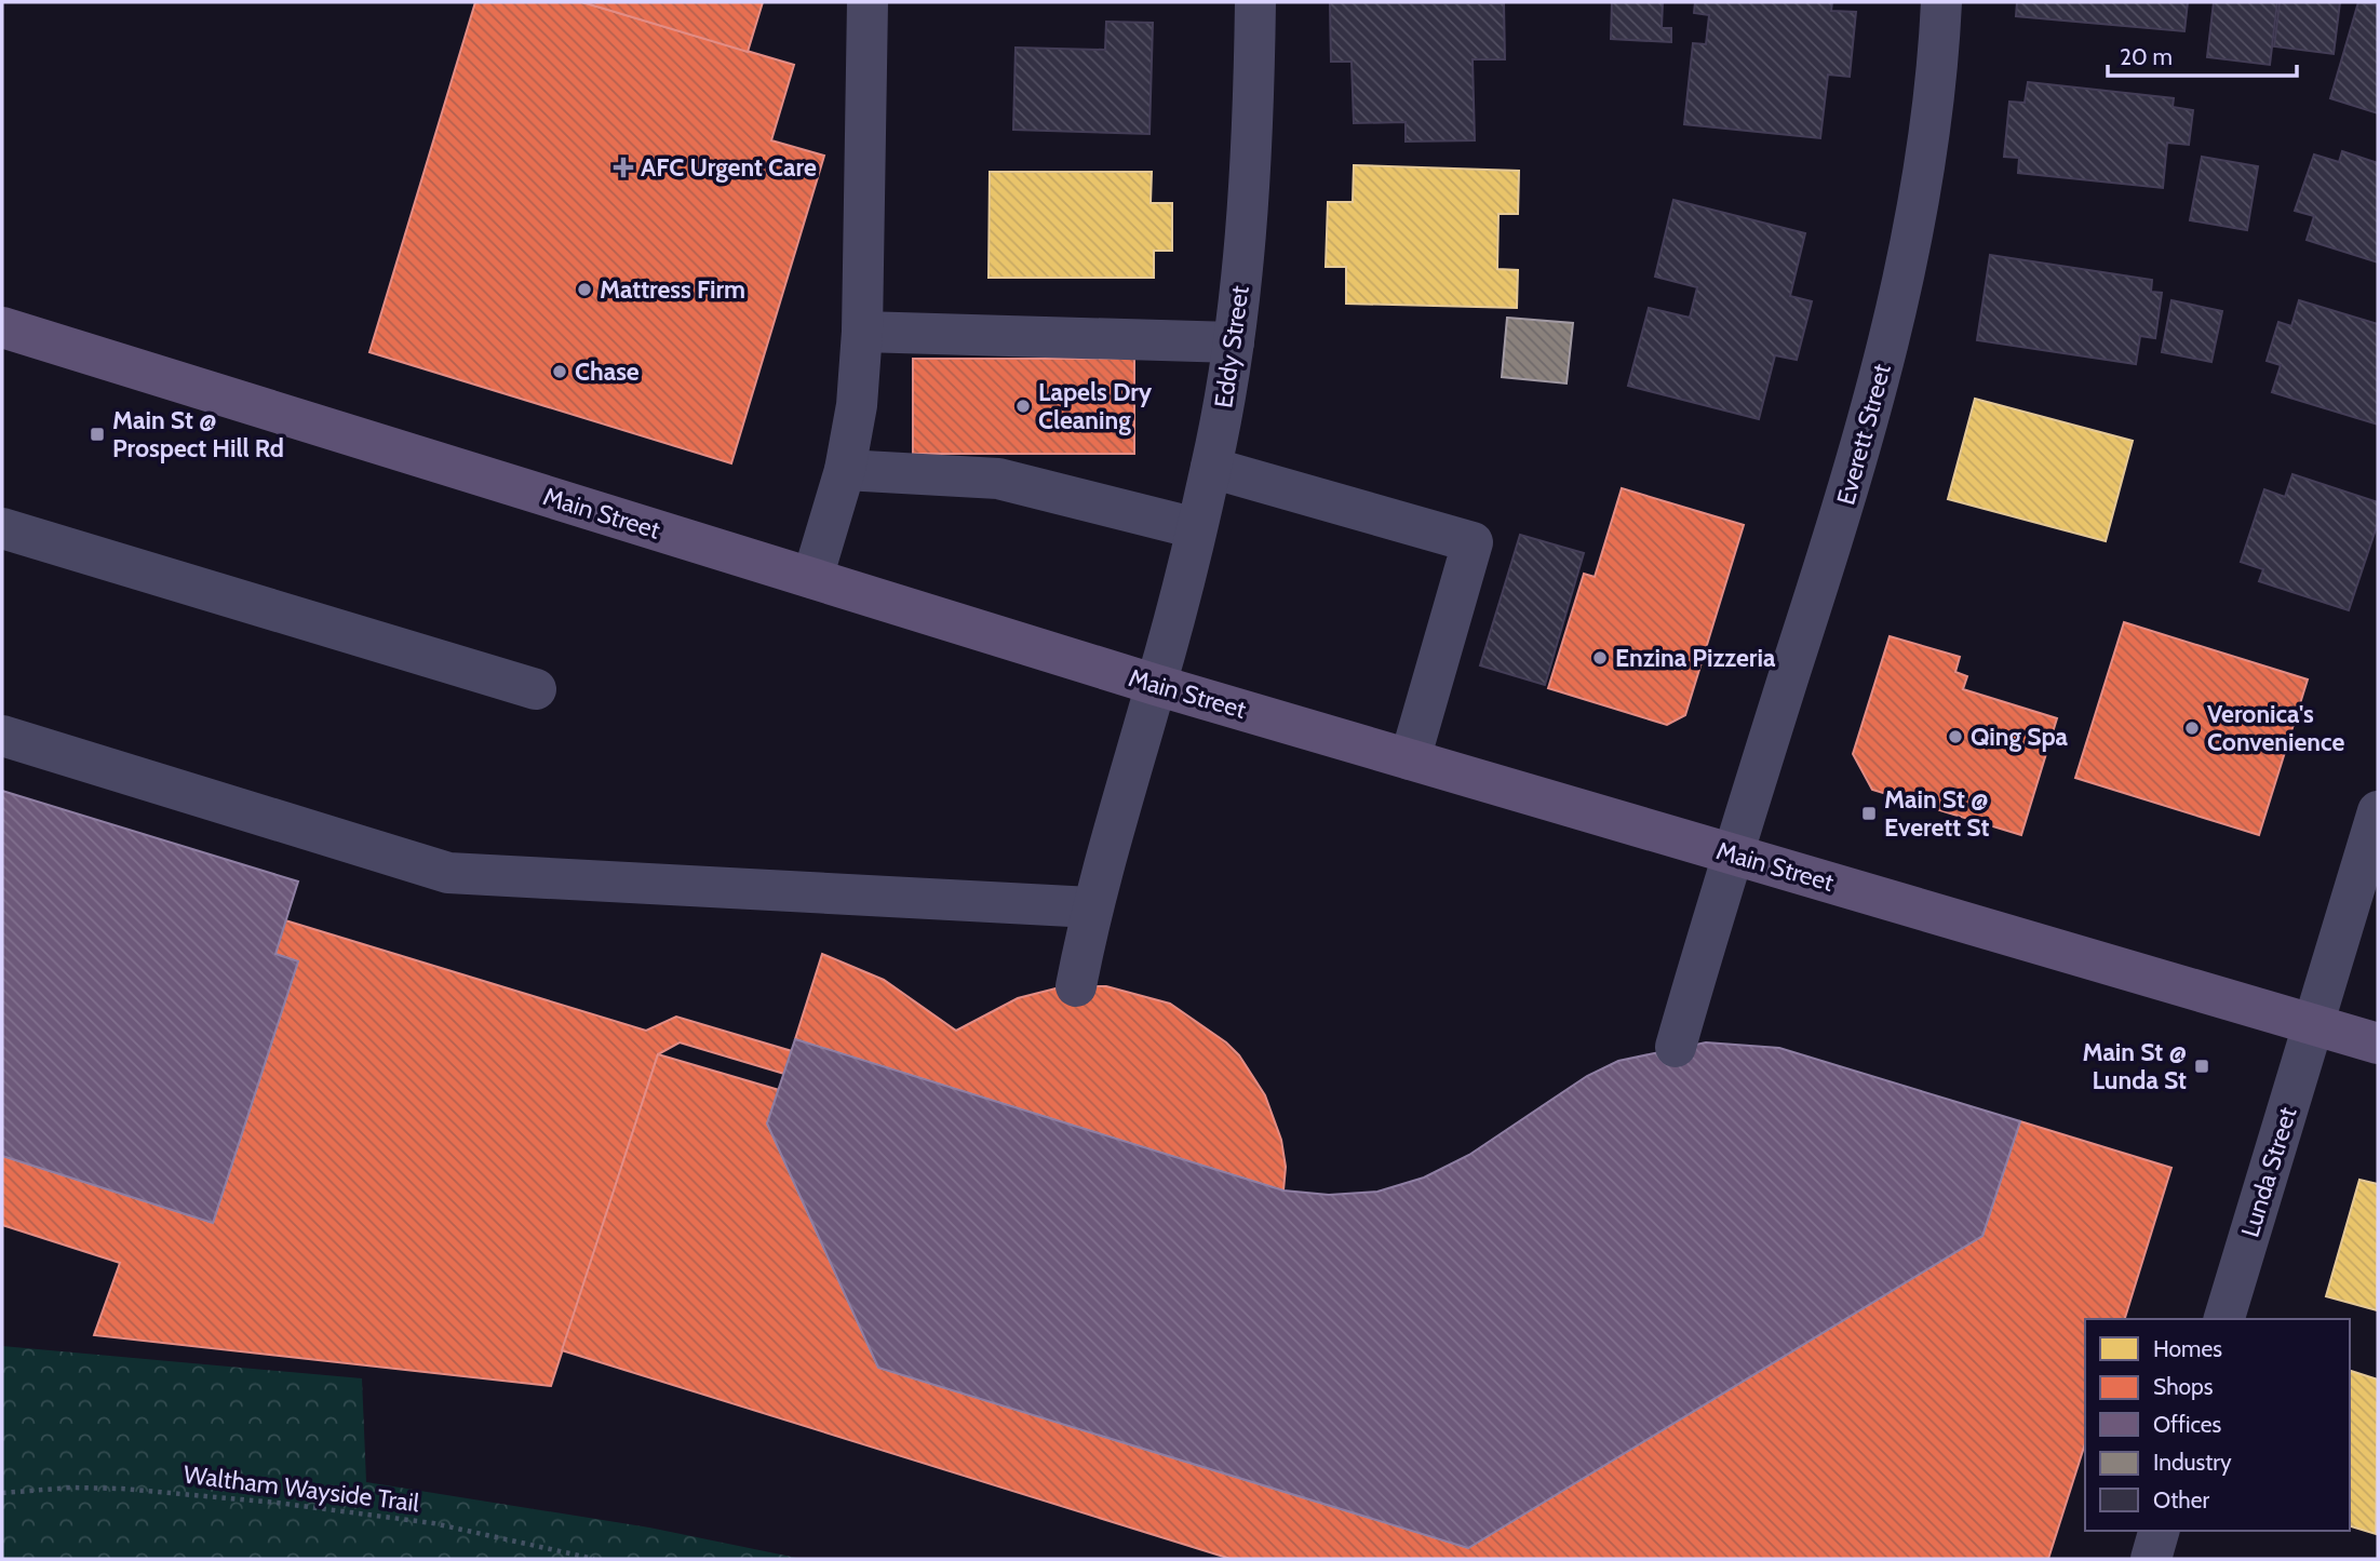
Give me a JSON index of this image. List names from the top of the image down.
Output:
{
  "streets": {
    "main road": ["Main Street"],
    "street": ["Eddy Street", "Everett Street", "Lunda Street"],
    "path": ["Waltham Wayside Trail"]
  },
  "crossings": [
    ["Eddy Street", "Main Street"],
    ["Everett Street", "Main Street"],
    ["Main Street", "Lunda Street"]
  ],
  "places": {
    "health": ["AFC Urgent Care"],
    "other": [
      "Mattress Firm",
      "Chase",
      "Lapels Dry Cleaning",
      "Enzina Pizzeria",
      "Veronica's Convenience",
      "Qing Spa"
    ],
    "transit": ["Main St @ Prospect Hill Rd", "Main St @ Everett St", "Main St @ Lunda St"]
  },
  "legend": [
    "Homes",
    "Shops",
    "Offices",
    "Industry",
    "Other"
  ],
  "scale_bar": "20 m"
}
